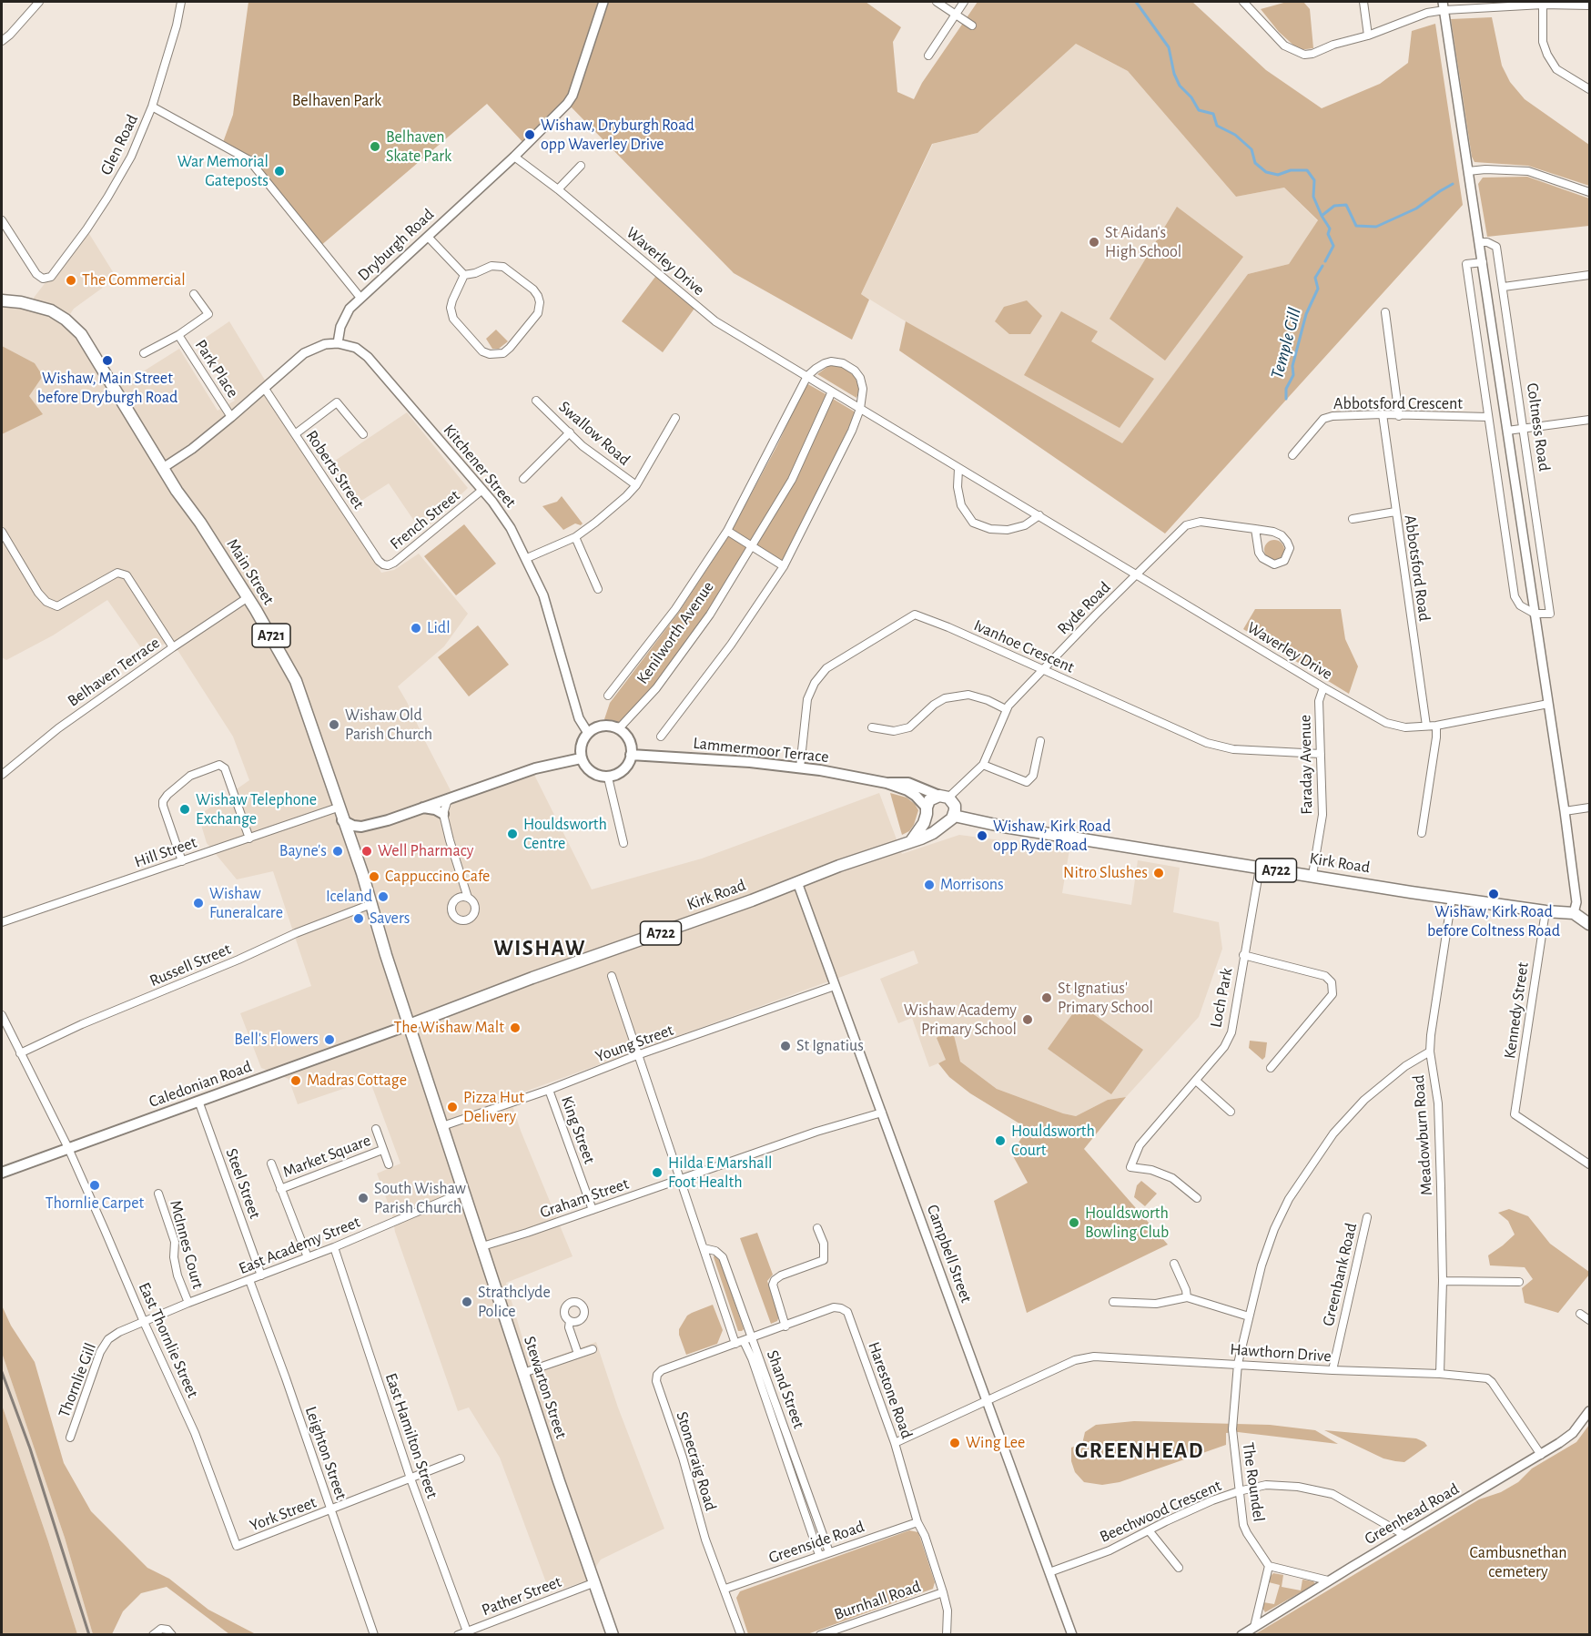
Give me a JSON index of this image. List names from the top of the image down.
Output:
{
  "streets": {
    "main road": [
      "Main Street",
      "A721",
      "Lammermoor Terrace",
      "Kirk Road",
      "A722",
      "Caledonian Road",
      "Stewarton Street"
    ],
    "street": [
      "Glen Road",
      "Dryburgh Road",
      "Waverley Drive",
      "Park Place",
      "Abbotsford Crescent",
      "Coltness Road",
      "Swallow Road",
      "Kitchener Street",
      "Roberts Street",
      "French Street",
      "Abbotsford Road",
      "Ryde Road",
      "Kenilworth Avenue",
      "Ivanhoe Crescent",
      "Belhaven Terrace",
      "Faraday Avenue",
      "Hill Street",
      "Russell Street",
      "Loch Park",
      "Kennedy Street",
      "Young Street",
      "King Street",
      "Meadowburn Road",
      "Market Square",
      "Steel Street",
      "Graham Street",
      "McInnes Court",
      "East Academy Street",
      "Campbell Street",
      "Greenbank Road",
      "East Thornlie Street",
      "Hawthorn Drive",
      "Thornlie Gill",
      "Shand Street",
      "Harestone Road",
      "East Hamilton Street",
      "Leighton Street",
      "Stonecraig Road",
      "The Roundel",
      "Beechwood Crescent",
      "York Street",
      "Greenhead Road",
      "Greenside Road",
      "Pather Street",
      "Burnhall Road"
    ]
  },
  "crossings": [
    ["Dryburgh Road", "Waverley Drive"],
    ["Dryburgh Road", "Kitchener Street"],
    ["Waverley Drive", "Coltness Road"],
    ["Waverley Drive", "Abbotsford Road"],
    ["Waverley Drive", "Ryde Road"],
    ["Waverley Drive", "Kenilworth Avenue"],
    ["Waverley Drive", "Faraday Avenue"],
    ["Abbotsford Crescent", "Abbotsford Road"],
    ["Coltness Road", "Kirk Road"],
    ["Kitchener Street", "French Street"],
    ["Kitchener Street", "Kenilworth Avenue"],
    ["Kitchener Street", "Lammermoor Terrace"],
    ["Roberts Street", "French Street"],
    ["Main Street", "Belhaven Terrace"],
    ["Main Street", "Hill Street"],
    ["Main Street", "Kirk Road"],
    ["Main Street", "Russell Street"],
    ["Main Street", "Caledonian Road"],
    ["Main Street", "Stewarton Street"],
    ["Ryde Road", "Ivanhoe Crescent"],
    ["Ryde Road", "Lammermoor Terrace"],
    ["Ryde Road", "Kirk Road"],
    ["Kenilworth Avenue", "Lammermoor Terrace"],
    ["Ivanhoe Crescent", "Lammermoor Terrace"],
    ["Ivanhoe Crescent", "Faraday Avenue"],
    ["Lammermoor Terrace", "Kirk Road"],
    ["Faraday Avenue", "Kirk Road"],
    ["Kirk Road", "Loch Park"],
    ["Kirk Road", "Kennedy Street"],
    ["Kirk Road", "Caledonian Road"],
    ["Kirk Road", "Meadowburn Road"],
    ["Kirk Road", "Campbell Street"],
    ["Kirk Road", "Stewarton Street"],
    ["Russell Street", "East Thornlie Street"],
    ["Young Street", "King Street"],
    ["Young Street", "Campbell Street"],
    ["Young Street", "Stewarton Street"],
    ["Caledonian Road", "Steel Street"],
    ["Caledonian Road", "East Thornlie Street"],
    ["Caledonian Road", "Stewarton Street"],
    ["King Street", "Graham Street"],
    ["Meadowburn Road", "Hawthorn Drive"],
    ["Meadowburn Road", "The Roundel"],
    ["Market Square", "East Academy Street"],
    ["Steel Street", "East Academy Street"],
    ["Graham Street", "Campbell Street"],
    ["Graham Street", "Stewarton Street"],
    ["McInnes Court", "East Academy Street"],
    ["East Academy Street", "East Thornlie Street"],
    ["East Academy Street", "Thornlie Gill"],
    ["East Academy Street", "Stewarton Street"],
    ["East Academy Street", "East Hamilton Street"],
    ["East Academy Street", "Leighton Street"],
    ["Campbell Street", "Hawthorn Drive"],
    ["Campbell Street", "Beechwood Crescent"],
    ["Greenbank Road", "Hawthorn Drive"],
    ["East Thornlie Street", "Thornlie Gill"],
    ["East Thornlie Street", "York Street"],
    ["Hawthorn Drive", "Harestone Road"],
    ["Hawthorn Drive", "The Roundel"],
    ["Hawthorn Drive", "Greenhead Road"],
    ["Stewarton Street", "Pather Street"],
    ["Shand Street", "Harestone Road"],
    ["Shand Street", "Greenside Road"],
    ["Harestone Road", "Stonecraig Road"],
    ["Harestone Road", "Greenside Road"],
    ["Harestone Road", "Burnhall Road"],
    ["East Hamilton Street", "York Street"],
    ["East Hamilton Street", "Pather Street"],
    ["Leighton Street", "York Street"],
    ["Stonecraig Road", "Greenside Road"],
    ["The Roundel", "Beechwood Crescent"],
    ["Beechwood Crescent", "Greenhead Road"]
  ],
  "districts": ["WISHAW", "GREENHEAD"],
  "water": ["Temple Gill"],
  "parks": ["Belhaven Park", "Cambusnethan cemetery"],
  "places": [
    "Wishaw, Dryburgh Road opp Waverley Drive",
    "Belhaven Skate Park",
    "War Memorial Gateposts",
    "St Aidan's High School",
    "The Commercial",
    "Wishaw, Main Street before Dryburgh Road",
    "Lidl",
    "Wishaw Old Parish Church",
    "Wishaw Telephone Exchange",
    "Houldsworth Centre",
    "Wishaw, Kirk Road opp Ryde Road",
    "Bayne's",
    "Well Pharmacy",
    "Nitro Slushes",
    "Cappuccino Cafe",
    "Morrisons",
    "Wishaw, Kirk Road before Coltness Road",
    "Iceland",
    "Wishaw Funeralcare",
    "Savers",
    "St Ignatius' Primary School",
    "Wishaw Academy Primary School",
    "The Wishaw Malt",
    "Bell's Flowers",
    "St Ignatius",
    "Madras Cottage",
    "Pizza Hut Delivery",
    "Houldsworth Court",
    "Hilda E Marshall Foot Health",
    "Thornlie Carpet",
    "South Wishaw Parish Church",
    "Houldsworth Bowling Club",
    "Strathclyde Police",
    "Wing Lee"
  ]
}
